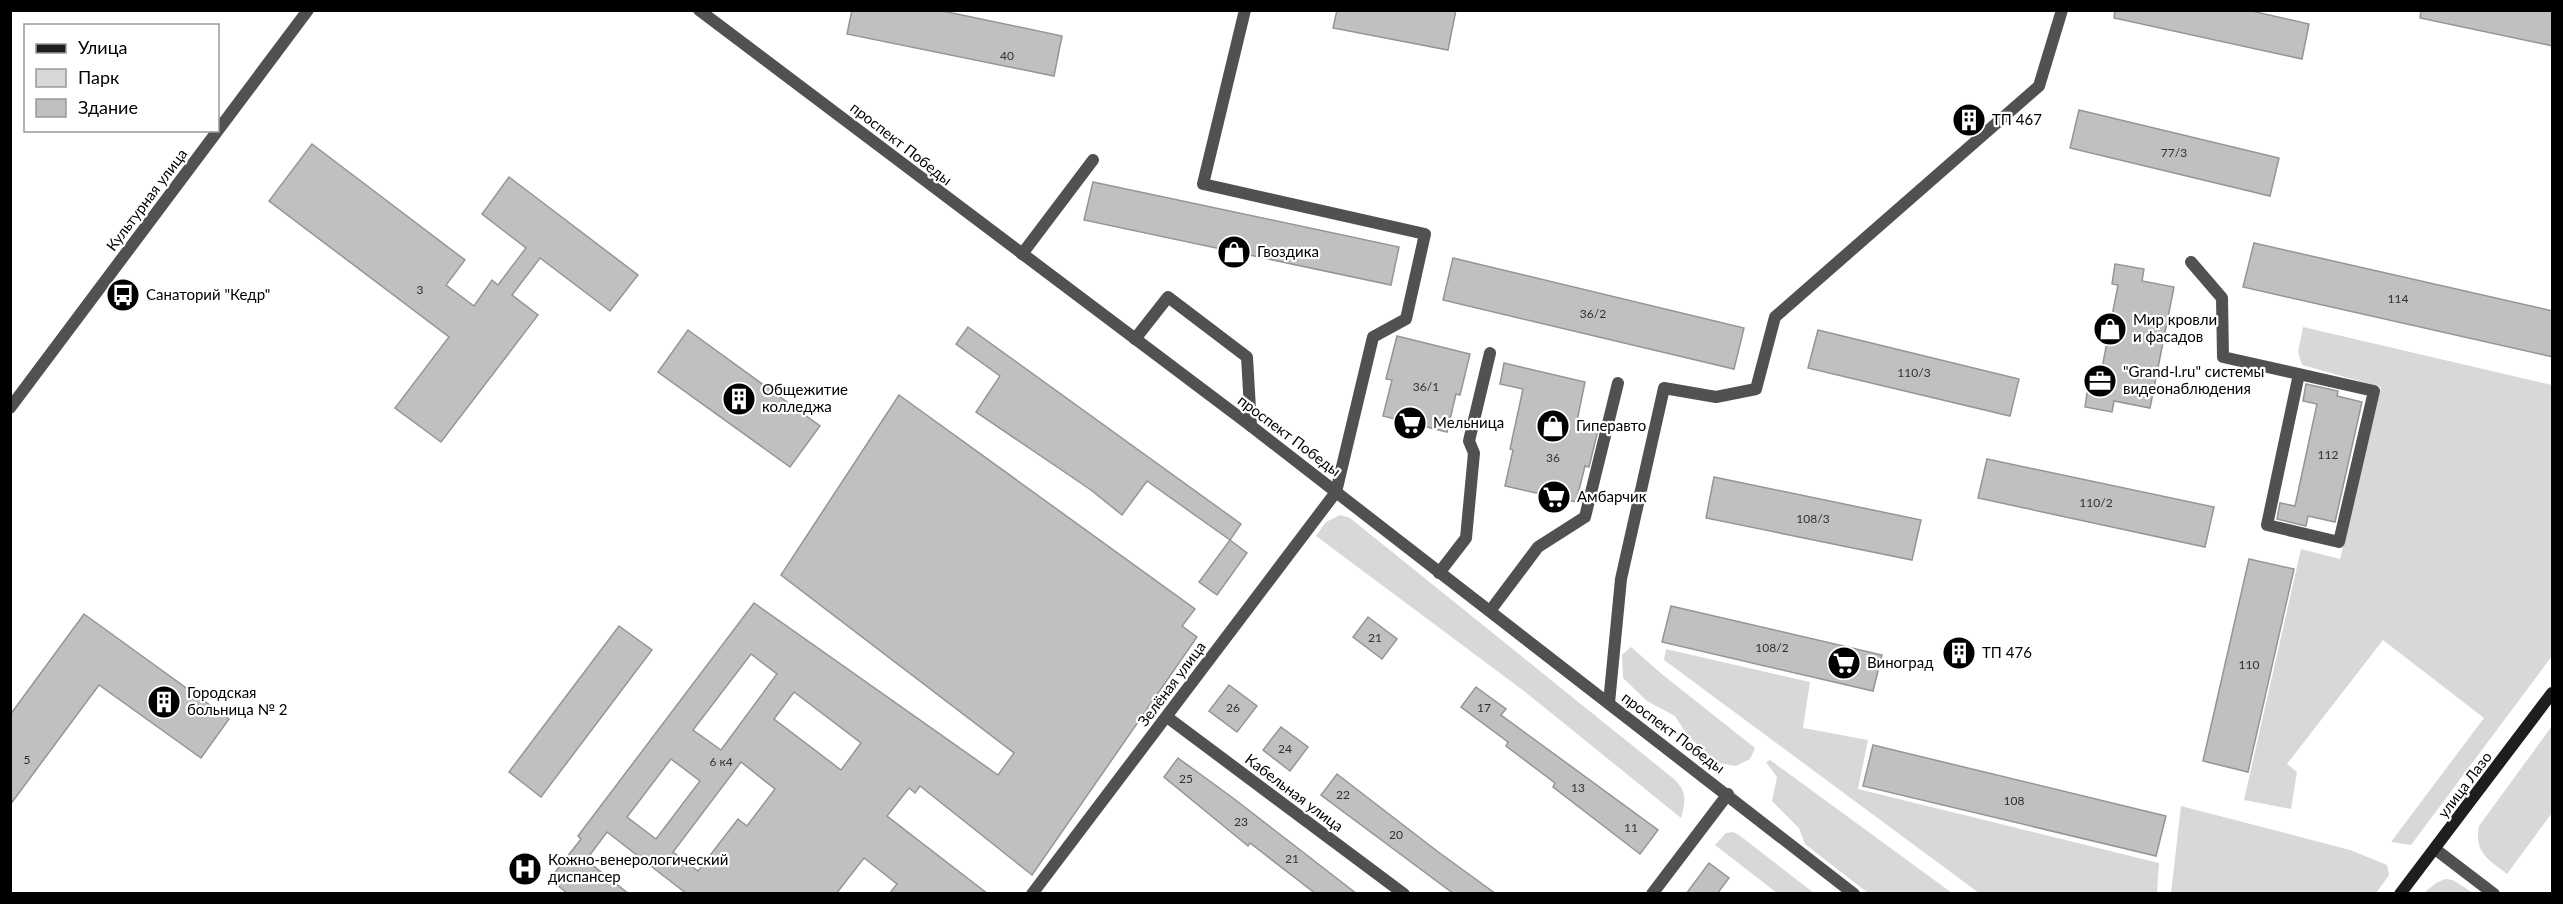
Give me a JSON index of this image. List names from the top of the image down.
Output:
{
  "streets": {
    "main road": ["улица Лазо"],
    "street": [
      "проспект Победы",
      "Культурная улица",
      "Зелёная улица",
      "Кабельная улица"
    ]
  },
  "crossings": [
    ["проспект Победы", "Зелёная улица"],
    ["Зелёная улица", "Кабельная улица"]
  ],
  "places": {
    "building": [
      "ТП 467",
      "Общежитие колледжа",
      "ТП 476",
      "Городская больница № 2"
    ],
    "shop": ["Гвоздика", "Мир кровли и фасадов", "Гиперавто"],
    "bus stop": ["Санаторий \"Кедр\""],
    "office": ["\"Grand-l.ru\" системы видеонаблюдения"],
    "supermarket": ["Мельница", "Амбарчик", "Виноград"],
    "hospital": ["Кожно-венерологический диспансер"]
  },
  "house_numbers": [
    "40",
    "77/3",
    "3",
    "114",
    "36/2",
    "110/3",
    "36/1",
    "112",
    "36",
    "110/2",
    "108/3",
    "21",
    "108/2",
    "110",
    "26",
    "17",
    "24",
    "5",
    "6 к4",
    "25",
    "13",
    "22",
    "108",
    "23",
    "11",
    "20",
    "21"
  ],
  "legend": ["Улица", "Парк", "Здание"]
}
